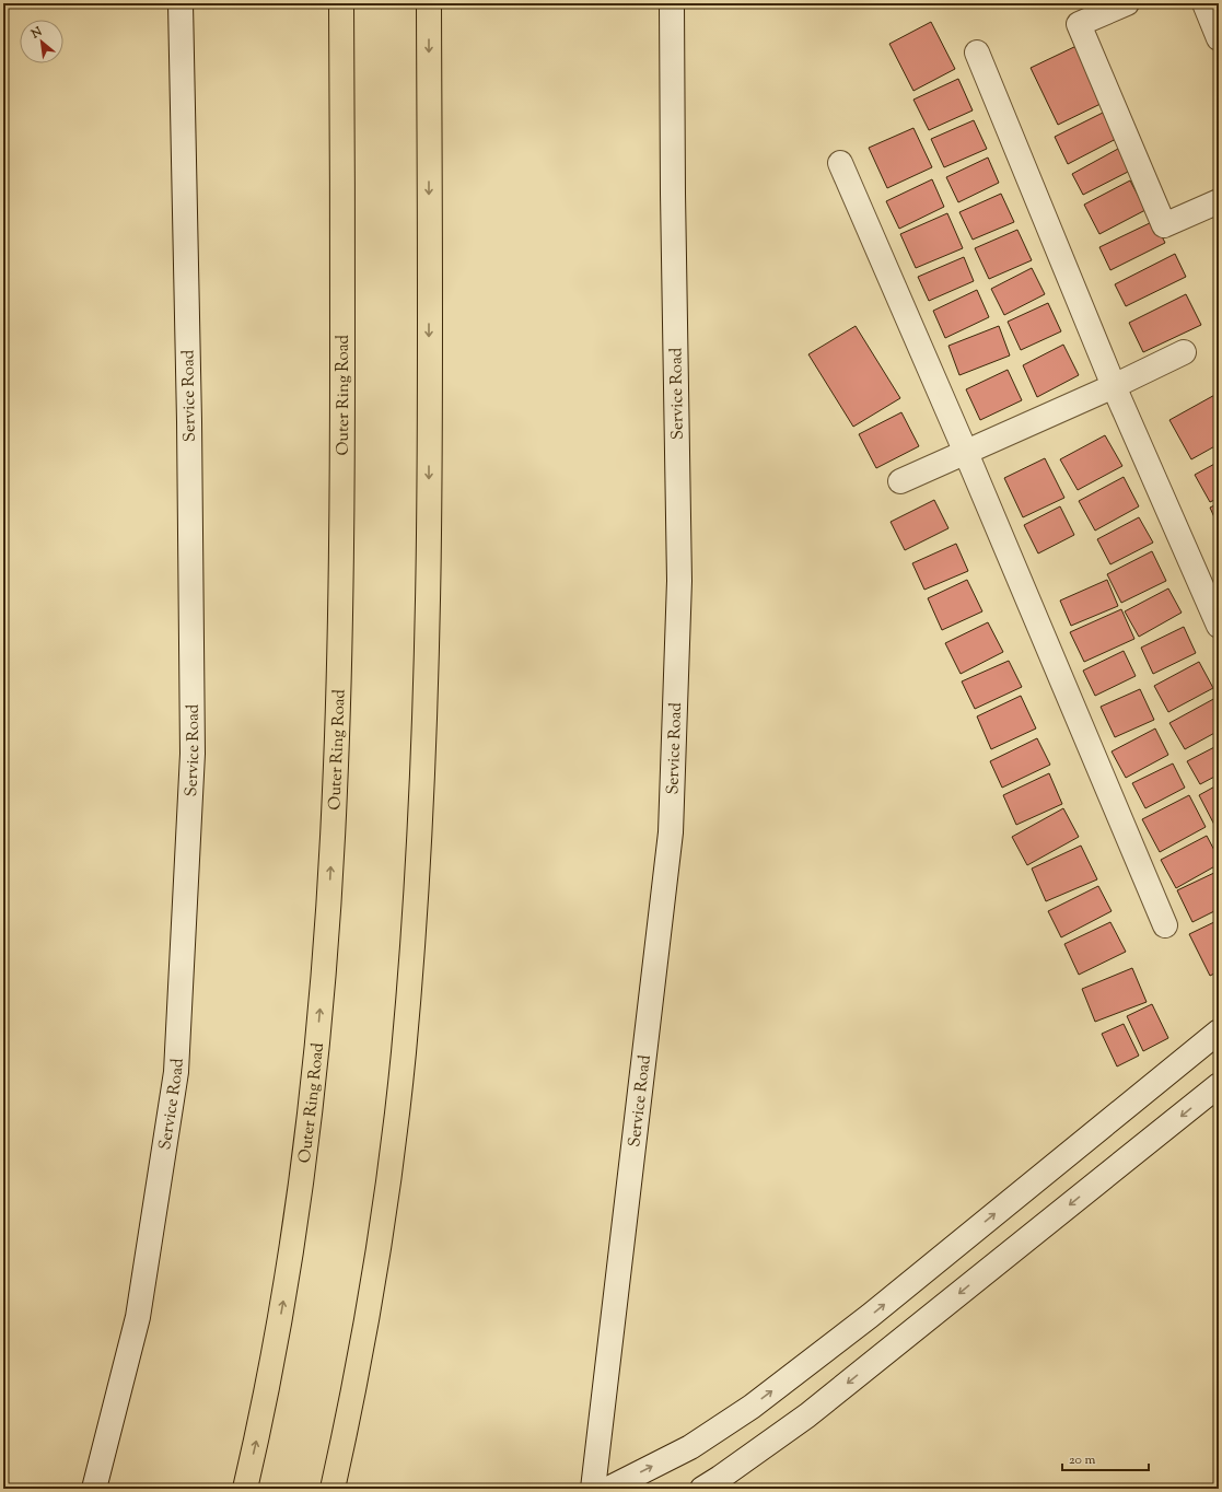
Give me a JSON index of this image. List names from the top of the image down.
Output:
{
  "streets": {
    "highway": ["Outer Ring Road"],
    "main road": ["Service Road"]
  },
  "scale_bar": "20 m",
  "north": "top left"
}
